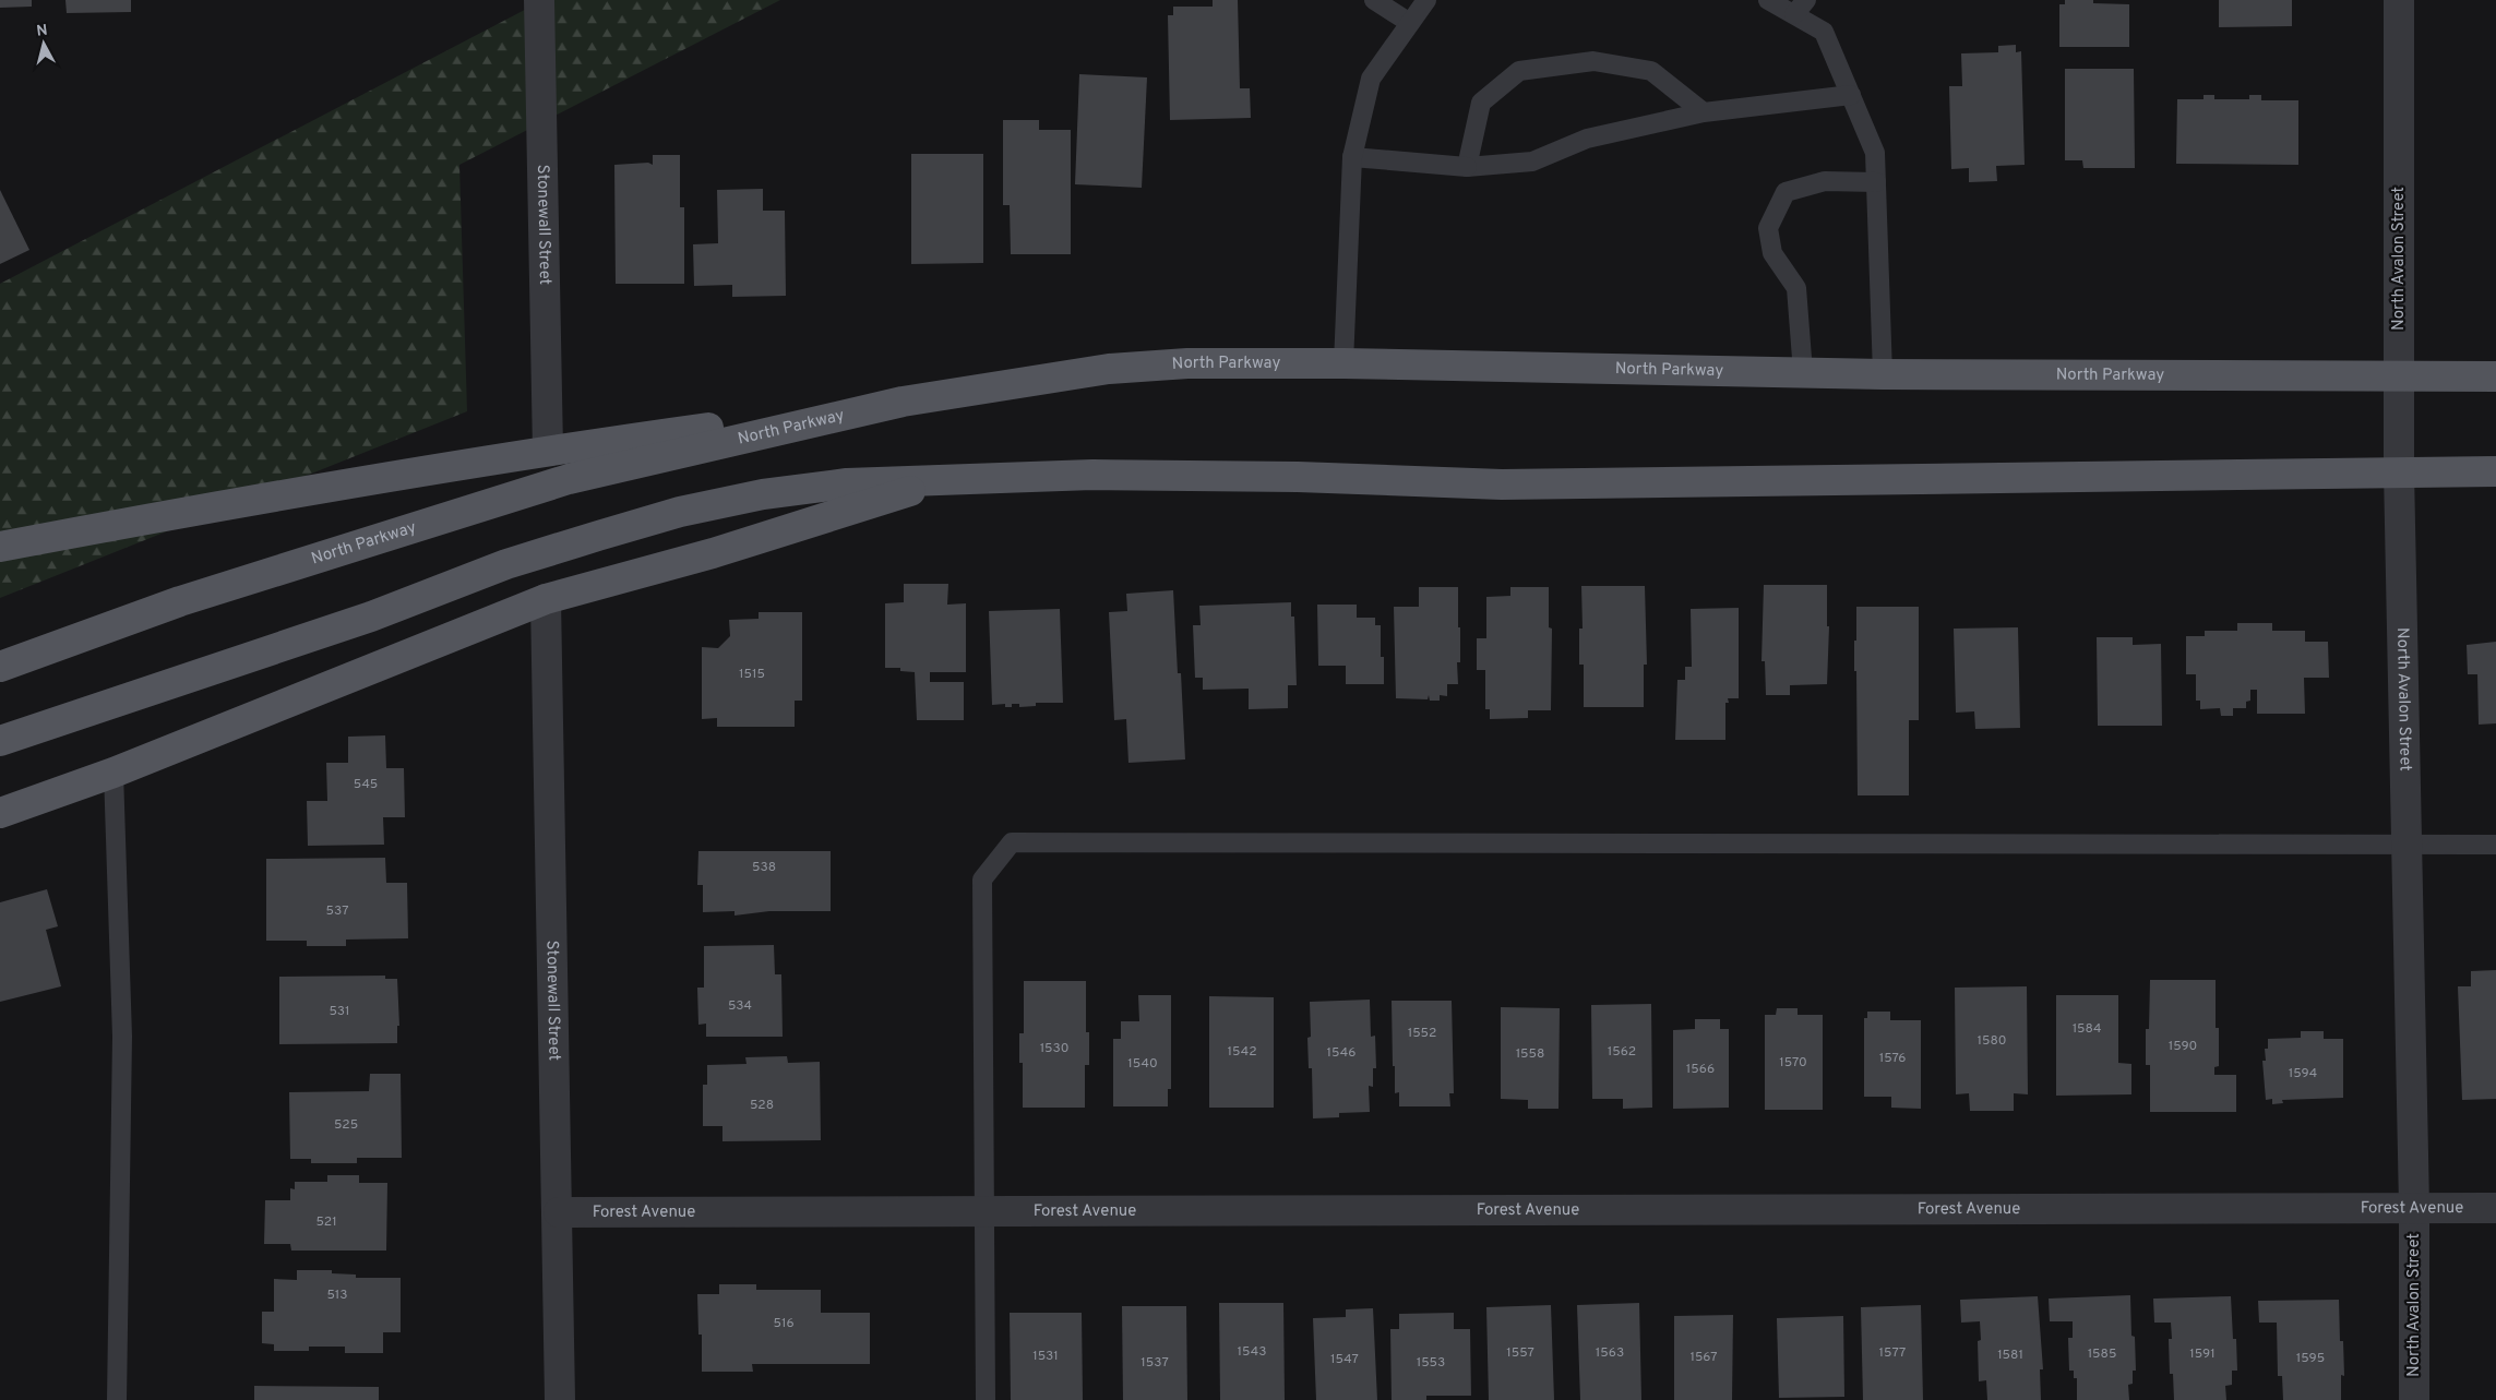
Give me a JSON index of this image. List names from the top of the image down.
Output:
{
  "streets": {
    "main road": ["North Parkway"],
    "street": ["Stonewall Street", "North Avalon Street", "Forest Avenue"]
  },
  "crossings": [
    ["Stonewall Street", "Forest Avenue"],
    ["North Avalon Street", "North Parkway"],
    ["North Avalon Street", "Forest Avenue"]
  ],
  "house_numbers": [
    "1515",
    "545",
    "538",
    "537",
    "534",
    "531",
    "1584",
    "1552",
    "1580",
    "1590",
    "1530",
    "1542",
    "1562",
    "1546",
    "1558",
    "1576",
    "1570",
    "1540",
    "1566",
    "1594",
    "528",
    "525",
    "521",
    "513",
    "516",
    "1543",
    "1557",
    "1563",
    "1577",
    "1585",
    "1591",
    "1581",
    "1531",
    "1567",
    "1595",
    "1547",
    "1537",
    "1553"
  ],
  "north": "top"
}
